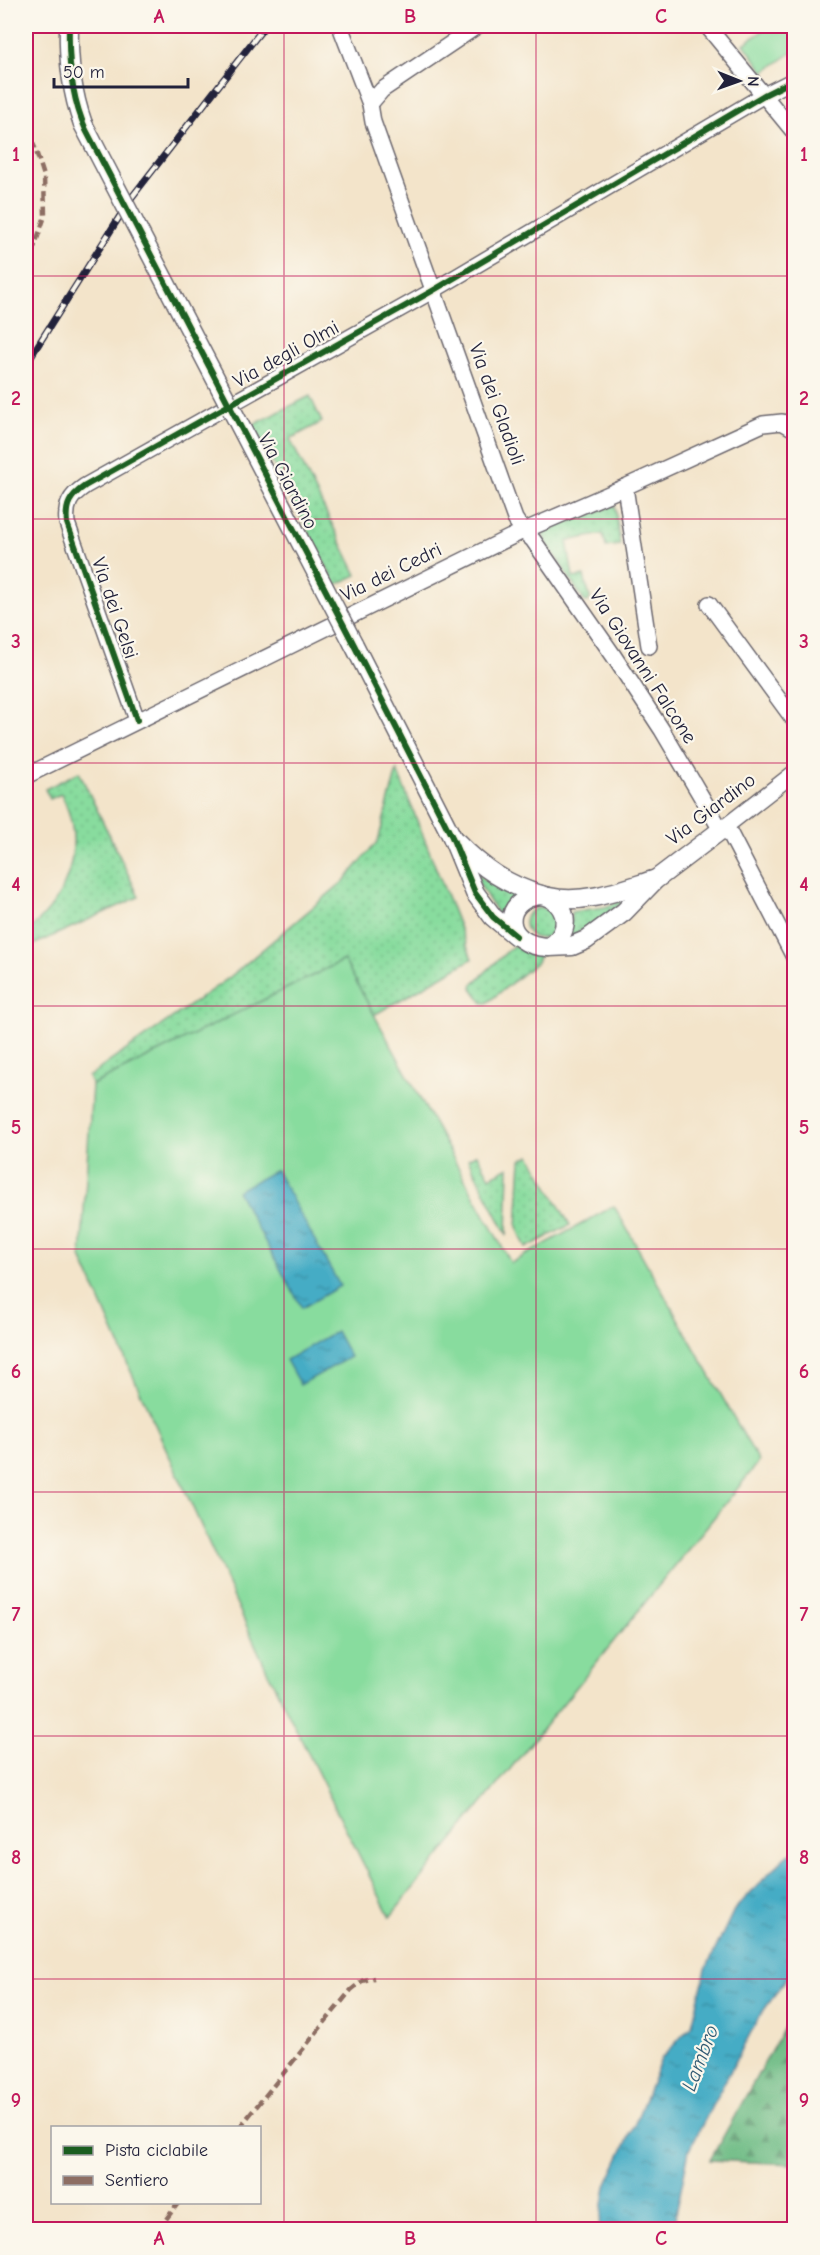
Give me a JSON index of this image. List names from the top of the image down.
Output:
{
  "streets": {
    "street": [
      "Via degli Olmi",
      "Via dei Gladioli",
      "Via Giardino",
      "Via dei Cedri",
      "Via dei Gelsi",
      "Via Giovanni Falcone"
    ]
  },
  "crossings": [
    ["Via degli Olmi", "Via dei Gladioli"],
    ["Via degli Olmi", "Via dei Gelsi"],
    ["Via dei Gladioli", "Via dei Cedri"],
    ["Via dei Gladioli", "Via Giovanni Falcone"],
    ["Via Giardino", "Via Giovanni Falcone"],
    ["Via dei Cedri", "Via dei Gelsi"],
    ["Via dei Cedri", "Via Giovanni Falcone"]
  ],
  "water": ["Lambro"],
  "legend": ["Pista ciclabile", "Sentiero"],
  "scale_bar": "50 m",
  "north": "right",
  "grid": {
    "columns": ["A", "B", "C"],
    "rows": [
      "1",
      "2",
      "3",
      "4",
      "5",
      "6",
      "7",
      "8",
      "9"
    ]
  }
}
